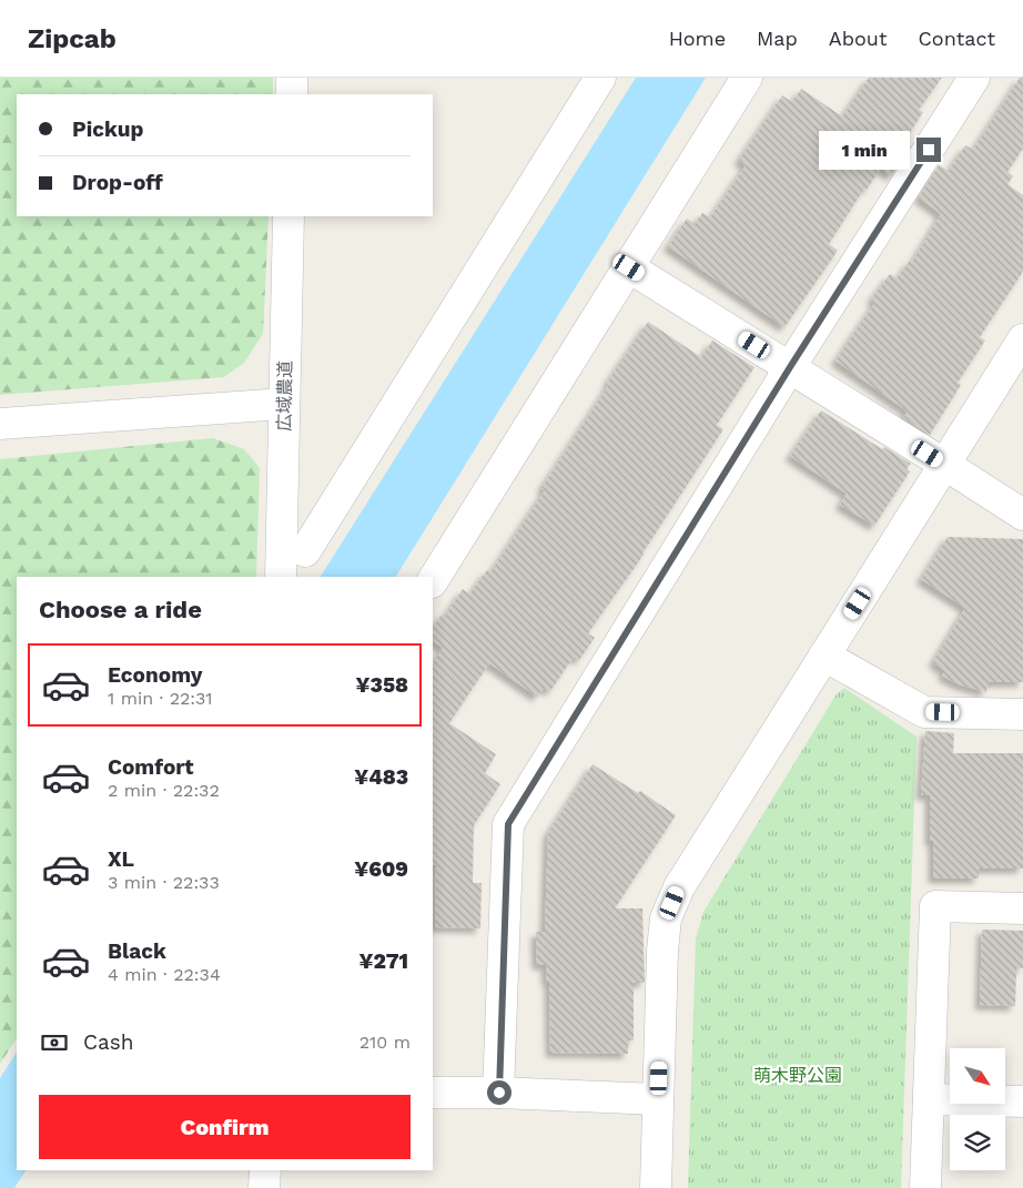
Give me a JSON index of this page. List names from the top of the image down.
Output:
{
  "streets": {
    "street": ["広域農道"]
  },
  "parks": ["萌木野公園"],
  "north": "bottom right",
  "page": {
    "header": "Zipcab",
    "nav": [
      "Home",
      "Map",
      "About",
      "Contact"
    ],
    "banner": ["Pickup", "Drop-off"],
    "bubble": "1 min",
    "heading": "Choose a ride",
    "list": [
      {
        "name": "Economy",
        "note": "1 min · 22:31",
        "value": "¥358"
      },
      {
        "name": "Comfort",
        "note": "2 min · 22:32",
        "value": "¥483"
      },
      {
        "name": "XL",
        "note": "3 min · 22:33",
        "value": "¥609"
      },
      {
        "name": "Black",
        "note": "4 min · 22:34",
        "value": "¥271"
      }
    ],
    "pay": ["Cash", "210 m"],
    "buttons": "Confirm"
  }
}
